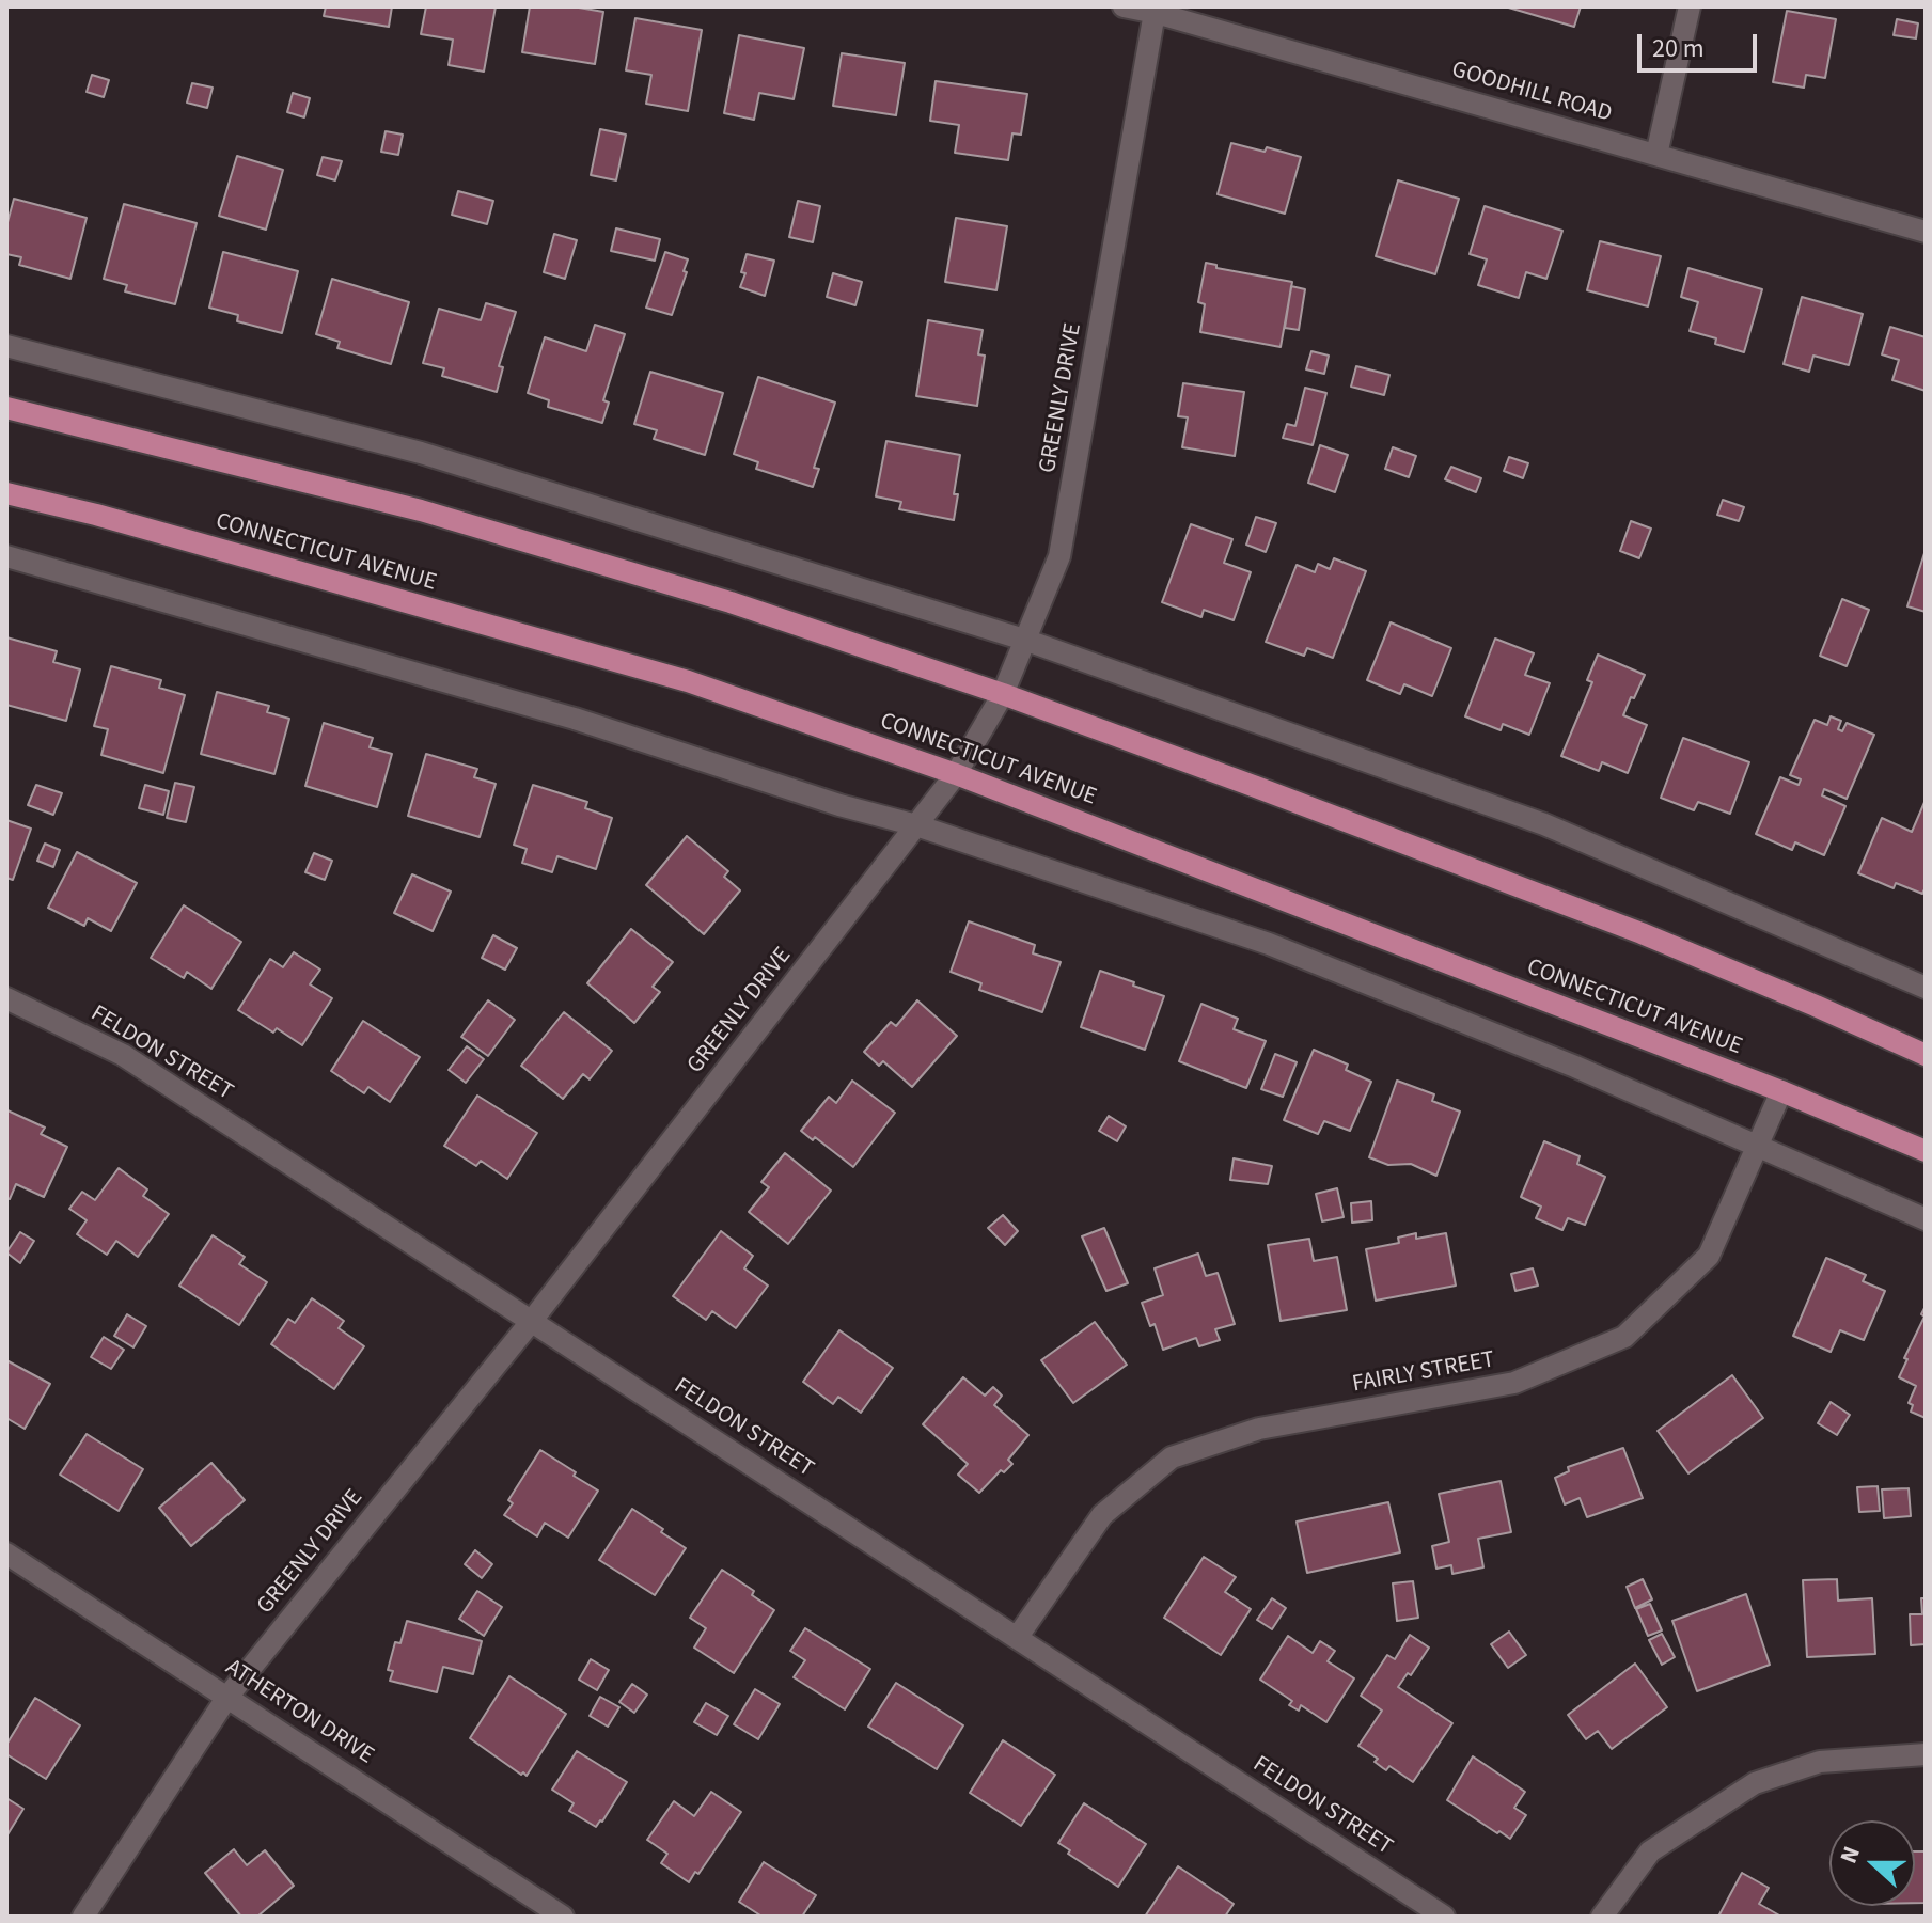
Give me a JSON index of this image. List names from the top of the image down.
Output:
{
  "streets": {
    "main road": ["CONNECTICUT AVENUE"],
    "street": [
      "GOODHILL ROAD",
      "GREENLY DRIVE",
      "FELDON STREET",
      "FAIRLY STREET",
      "ATHERTON DRIVE"
    ]
  },
  "crossings": [
    ["GOODHILL ROAD", "GREENLY DRIVE"],
    ["GREENLY DRIVE", "CONNECTICUT AVENUE"],
    ["GREENLY DRIVE", "FELDON STREET"],
    ["GREENLY DRIVE", "ATHERTON DRIVE"],
    ["CONNECTICUT AVENUE", "FAIRLY STREET"],
    ["FELDON STREET", "FAIRLY STREET"]
  ],
  "scale_bar": "20 m",
  "north": "left"
}
